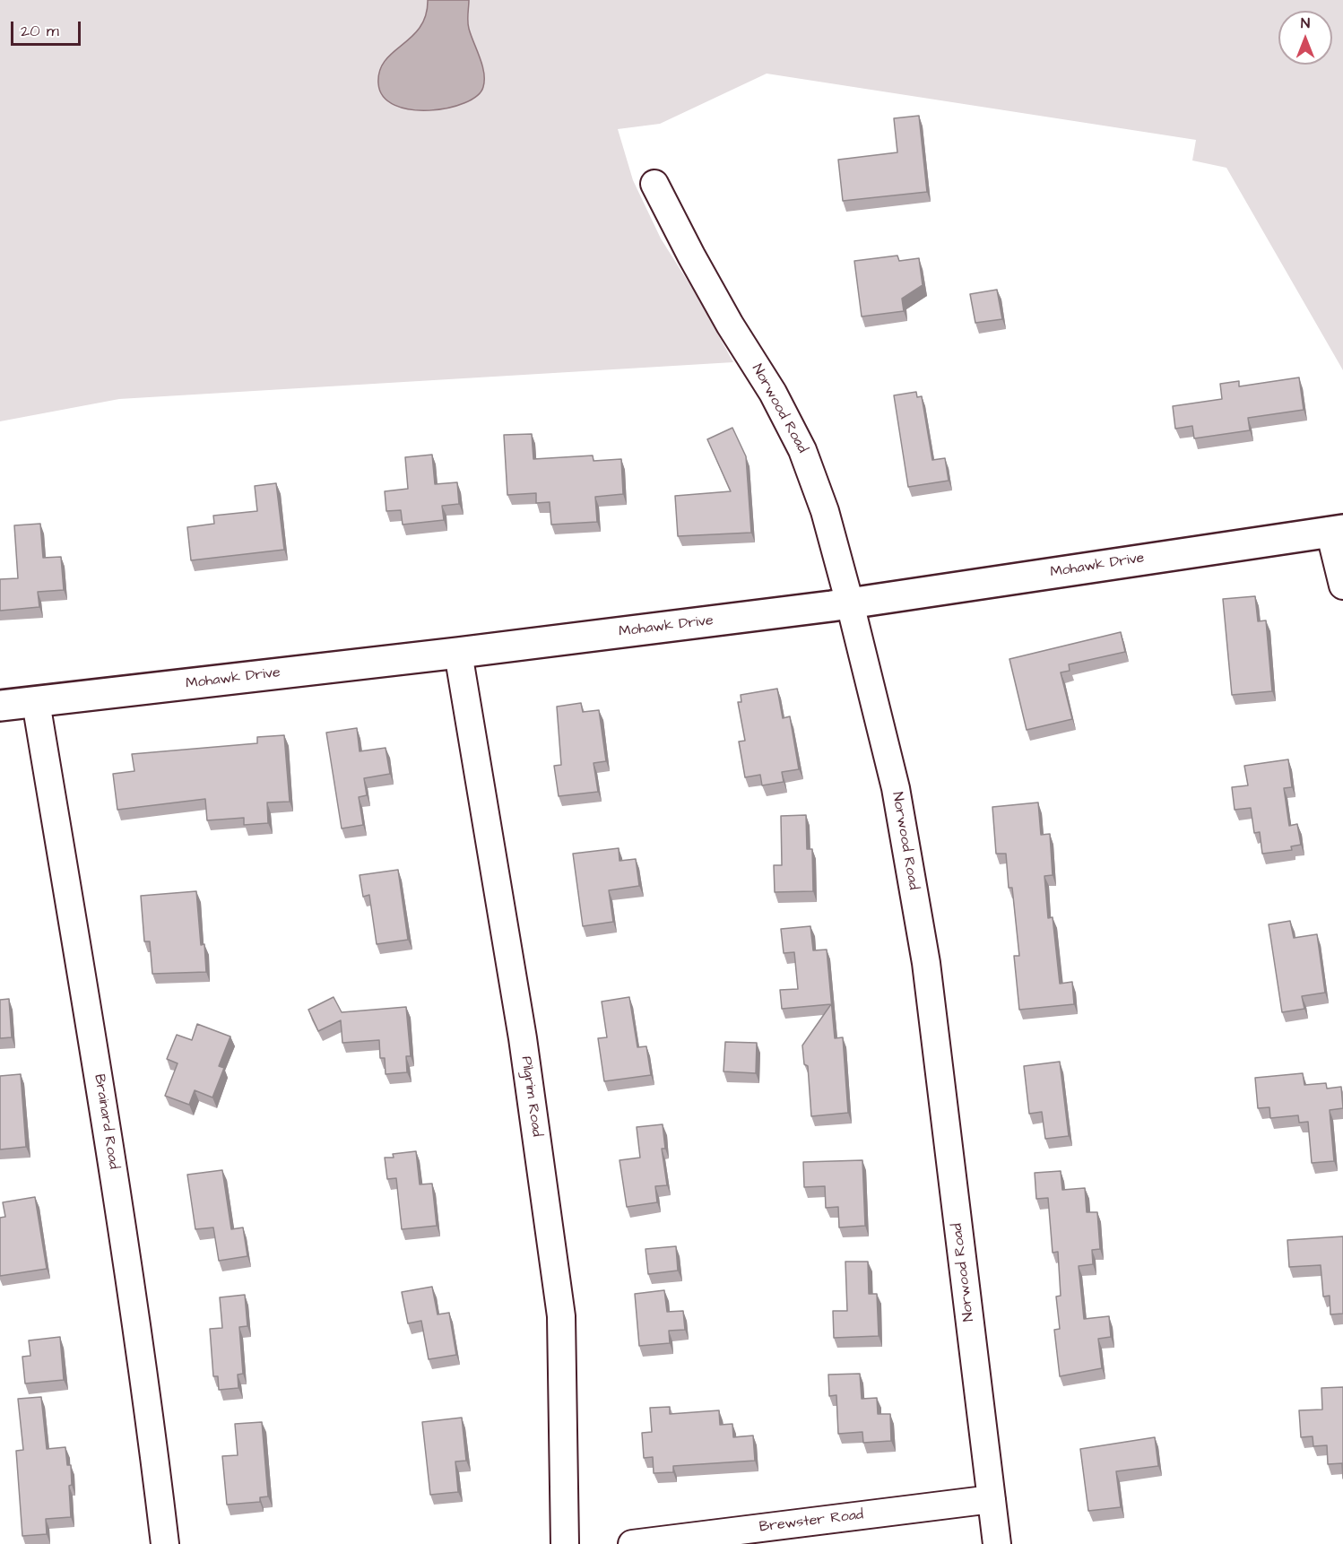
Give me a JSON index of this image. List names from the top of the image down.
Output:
{
  "streets": {
    "street": [
      "Norwood Road",
      "Mohawk Drive",
      "Pilgrim Road",
      "Brainard Road",
      "Brewster Road"
    ]
  },
  "crossings": [
    ["Norwood Road", "Mohawk Drive"],
    ["Norwood Road", "Brewster Road"],
    ["Mohawk Drive", "Pilgrim Road"],
    ["Mohawk Drive", "Brainard Road"]
  ],
  "scale_bar": "20 m",
  "north": "top"
}
